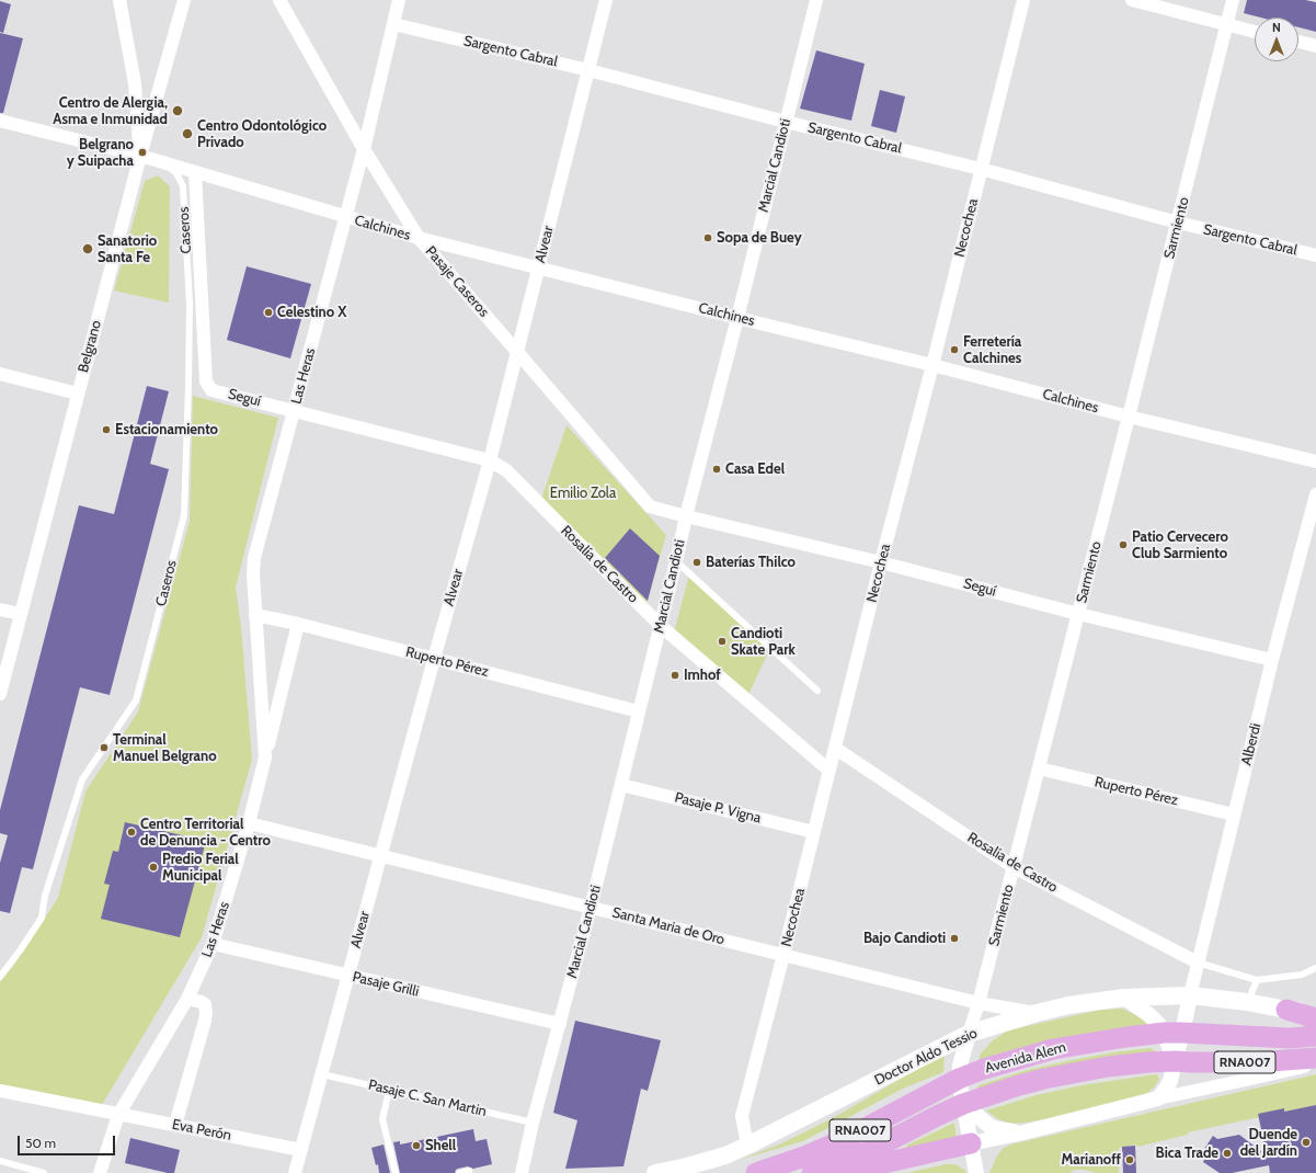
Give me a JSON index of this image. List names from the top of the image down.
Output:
{
  "streets": {
    "highway": ["Avenida Alem", "RNA007"],
    "main road": ["Doctor Aldo Tessio"],
    "street": [
      "Sargento Cabral",
      "Marcial Candioti",
      "Calchines",
      "Necochea",
      "Sarmiento",
      "Alvear",
      "Pasaje Caseros",
      "Belgrano",
      "Las Heras",
      "Seguí",
      "Rosalía de Castro",
      "Ruperto Pérez",
      "Alberdi",
      "Pasaje P. Vigna",
      "Santa Maria de Oro",
      "Pasaje Grilli",
      "Eva Perón"
    ],
    "lane": ["Caseros", "Pasaje C. San Martin"]
  },
  "crossings": [
    ["Sargento Cabral", "Marcial Candioti"],
    ["Sargento Cabral", "Necochea"],
    ["Sargento Cabral", "Sarmiento"],
    ["Sargento Cabral", "Alvear"],
    ["Sargento Cabral", "Las Heras"],
    ["Marcial Candioti", "Calchines"],
    ["Marcial Candioti", "Pasaje Caseros"],
    ["Marcial Candioti", "Seguí"],
    ["Marcial Candioti", "Rosalía de Castro"],
    ["Marcial Candioti", "Ruperto Pérez"],
    ["Marcial Candioti", "Pasaje P. Vigna"],
    ["Marcial Candioti", "Santa Maria de Oro"],
    ["Marcial Candioti", "Pasaje Grilli"],
    ["Marcial Candioti", "Pasaje C. San Martin"],
    ["Calchines", "Necochea"],
    ["Calchines", "Sarmiento"],
    ["Calchines", "Caseros"],
    ["Calchines", "Alvear"],
    ["Calchines", "Pasaje Caseros"],
    ["Calchines", "Belgrano"],
    ["Calchines", "Las Heras"],
    ["Calchines", "Seguí"],
    ["Necochea", "Seguí"],
    ["Necochea", "Rosalía de Castro"],
    ["Necochea", "Pasaje P. Vigna"],
    ["Necochea", "Santa Maria de Oro"],
    ["Necochea", "Doctor Aldo Tessio"],
    ["Sarmiento", "Seguí"],
    ["Sarmiento", "Rosalía de Castro"],
    ["Sarmiento", "Ruperto Pérez"],
    ["Sarmiento", "Santa Maria de Oro"],
    ["Sarmiento", "Doctor Aldo Tessio"],
    ["Sarmiento", "Avenida Alem"],
    ["Alvear", "Pasaje Caseros"],
    ["Alvear", "Seguí"],
    ["Alvear", "Rosalía de Castro"],
    ["Alvear", "Ruperto Pérez"],
    ["Alvear", "Santa Maria de Oro"],
    ["Alvear", "Pasaje Grilli"],
    ["Alvear", "Pasaje C. San Martin"],
    ["Alvear", "Eva Perón"],
    ["Pasaje Caseros", "Las Heras"],
    ["Pasaje Caseros", "Seguí"],
    ["Las Heras", "Seguí"],
    ["Las Heras", "Ruperto Pérez"],
    ["Las Heras", "Santa Maria de Oro"],
    ["Las Heras", "Pasaje Grilli"],
    ["Las Heras", "Eva Perón"],
    ["Seguí", "Rosalía de Castro"],
    ["Seguí", "Alberdi"],
    ["Rosalía de Castro", "Alberdi"],
    ["Ruperto Pérez", "Alberdi"],
    ["Alberdi", "Doctor Aldo Tessio"],
    ["Santa Maria de Oro", "Doctor Aldo Tessio"]
  ],
  "parks": ["Emilio Zola"],
  "places": [
    "Centro de Alergia, Asma e Inmunidad",
    "Centro Odontológico Privado",
    "Belgrano y Suipacha",
    "Sopa de Buey",
    "Sanatorio Santa Fe",
    "Celestino X",
    "Ferretería Calchines",
    "Estacionamiento",
    "Casa Edel",
    "Patio Cervecero Club Sarmiento",
    "Baterías Thilco",
    "Candioti Skate Park",
    "Imhof",
    "Terminal Manuel Belgrano",
    "Centro Territorial de Denuncia - Centro",
    "Predio Ferial Municipal",
    "Bajo Candioti",
    "Duende del Jardín",
    "Shell",
    "Bica Trade",
    "Marianoff"
  ],
  "scale_bar": "50 m",
  "north": "top"
}
